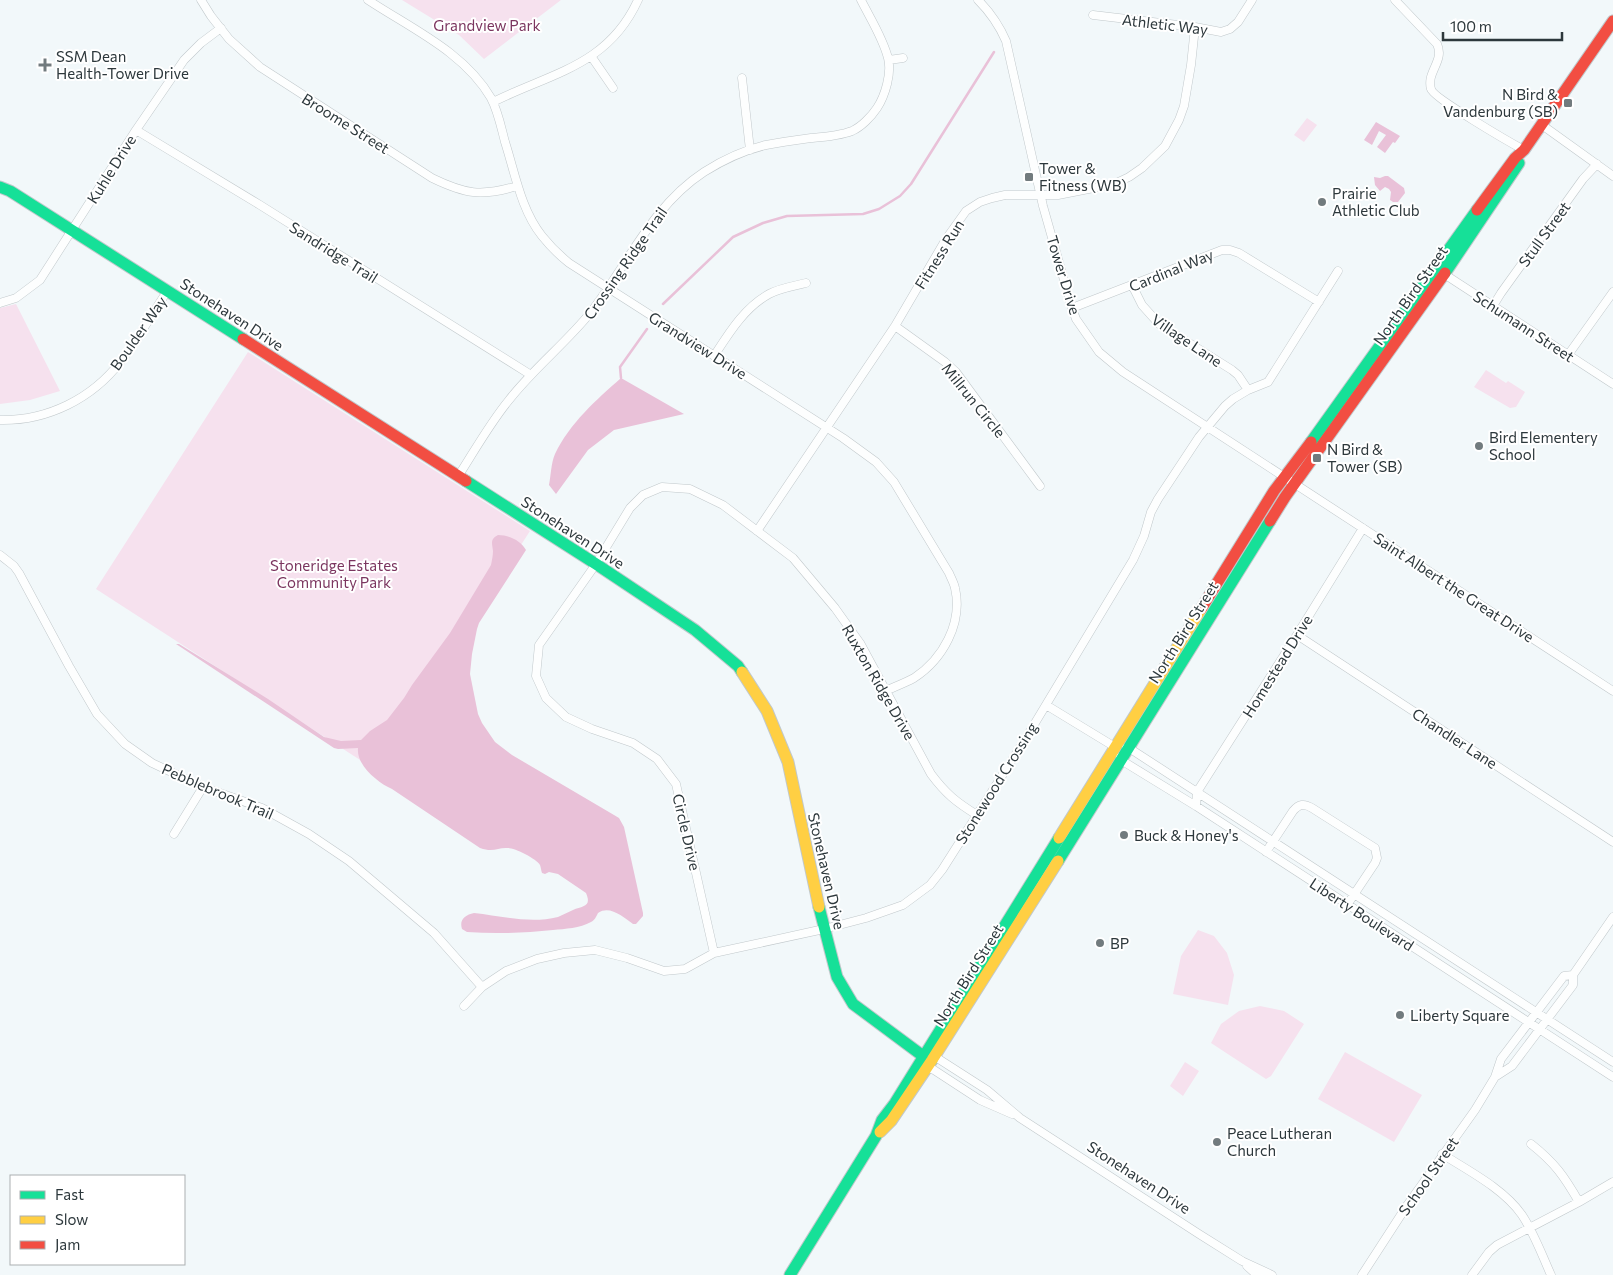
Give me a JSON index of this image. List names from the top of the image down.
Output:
{
  "streets": {
    "street": [
      "Athletic Way",
      "Broome Street",
      "Kuhle Drive",
      "Stull Street",
      "Sandridge Trail",
      "Fitness Run",
      "Crossing Ridge Trail",
      "Cardinal Way",
      "Tower Drive",
      "North Bird Street",
      "Stonehaven Drive",
      "Schumann Street",
      "Boulder Way",
      "Village Lane",
      "Grandview Drive",
      "Millrun Circle",
      "Saint Albert the Great Drive",
      "Homestead Drive",
      "Ruxton Ridge Drive",
      "Chandler Lane",
      "Stonewood Crossing",
      "Pebblebrook Trail",
      "Circle Drive",
      "Liberty Boulevard",
      "School Street"
    ]
  },
  "crossings": [
    ["Athletic Way", "Fitness Run"],
    ["Broome Street", "Kuhle Drive"],
    ["Broome Street", "Grandview Drive"],
    ["Kuhle Drive", "Sandridge Trail"],
    ["Kuhle Drive", "Stonehaven Drive"],
    ["Stull Street", "Schumann Street"],
    ["Sandridge Trail", "Crossing Ridge Trail"],
    ["Fitness Run", "Tower Drive"],
    ["Fitness Run", "Grandview Drive"],
    ["Fitness Run", "Millrun Circle"],
    ["Fitness Run", "Ruxton Ridge Drive"],
    ["Crossing Ridge Trail", "Stonehaven Drive"],
    ["Crossing Ridge Trail", "Grandview Drive"],
    ["Cardinal Way", "Tower Drive"],
    ["Cardinal Way", "Village Lane"],
    ["Cardinal Way", "Stonewood Crossing"],
    ["Tower Drive", "North Bird Street"],
    ["Tower Drive", "Saint Albert the Great Drive"],
    ["Tower Drive", "Stonewood Crossing"],
    ["North Bird Street", "Stonehaven Drive"],
    ["North Bird Street", "Schumann Street"],
    ["North Bird Street", "Saint Albert the Great Drive"],
    ["North Bird Street", "Liberty Boulevard"],
    ["Stonehaven Drive", "Boulder Way"],
    ["Stonehaven Drive", "Ruxton Ridge Drive"],
    ["Stonehaven Drive", "Stonewood Crossing"],
    ["Stonehaven Drive", "Circle Drive"],
    ["Village Lane", "Stonewood Crossing"],
    ["Grandview Drive", "Ruxton Ridge Drive"],
    ["Saint Albert the Great Drive", "Homestead Drive"],
    ["Homestead Drive", "Chandler Lane"],
    ["Homestead Drive", "Liberty Boulevard"],
    ["Ruxton Ridge Drive", "Stonewood Crossing"],
    ["Ruxton Ridge Drive", "Circle Drive"],
    ["Stonewood Crossing", "Pebblebrook Trail"],
    ["Stonewood Crossing", "Circle Drive"],
    ["Stonewood Crossing", "Liberty Boulevard"],
    ["Liberty Boulevard", "School Street"]
  ],
  "parks": ["Grandview Park", "Stoneridge Estates Community Park"],
  "places": {
    "health": ["SSM Dean Health-Tower Drive"],
    "transit": ["N Bird & Vandenburg (SB)", "Tower & Fitness (WB)", "N Bird & Tower (SB)"],
    "other": [
      "Prairie Athletic Club",
      "Bird Elementery School",
      "Buck & Honey's",
      "BP",
      "Liberty Square",
      "Peace Lutheran Church"
    ]
  },
  "legend": ["Fast", "Slow", "Jam"],
  "scale_bar": "100 m"
}
